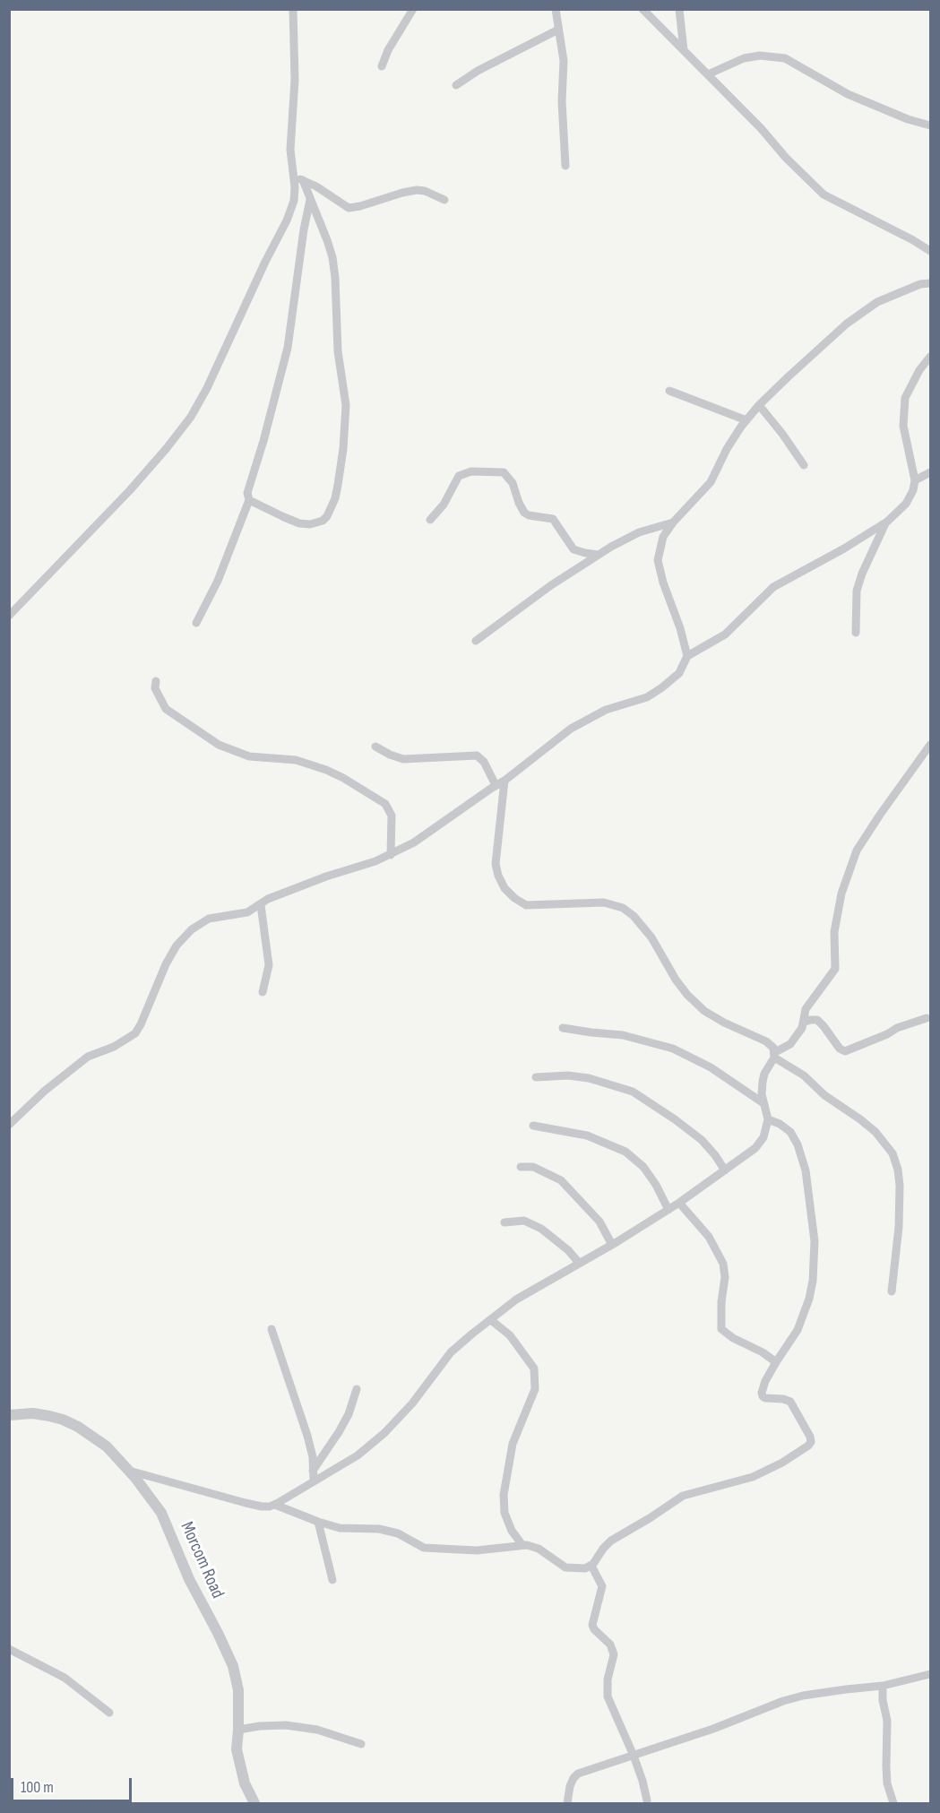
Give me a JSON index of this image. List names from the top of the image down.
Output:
{
  "streets": {
    "street": ["Morcom Road"]
  },
  "scale_bar": "100 m"
}
